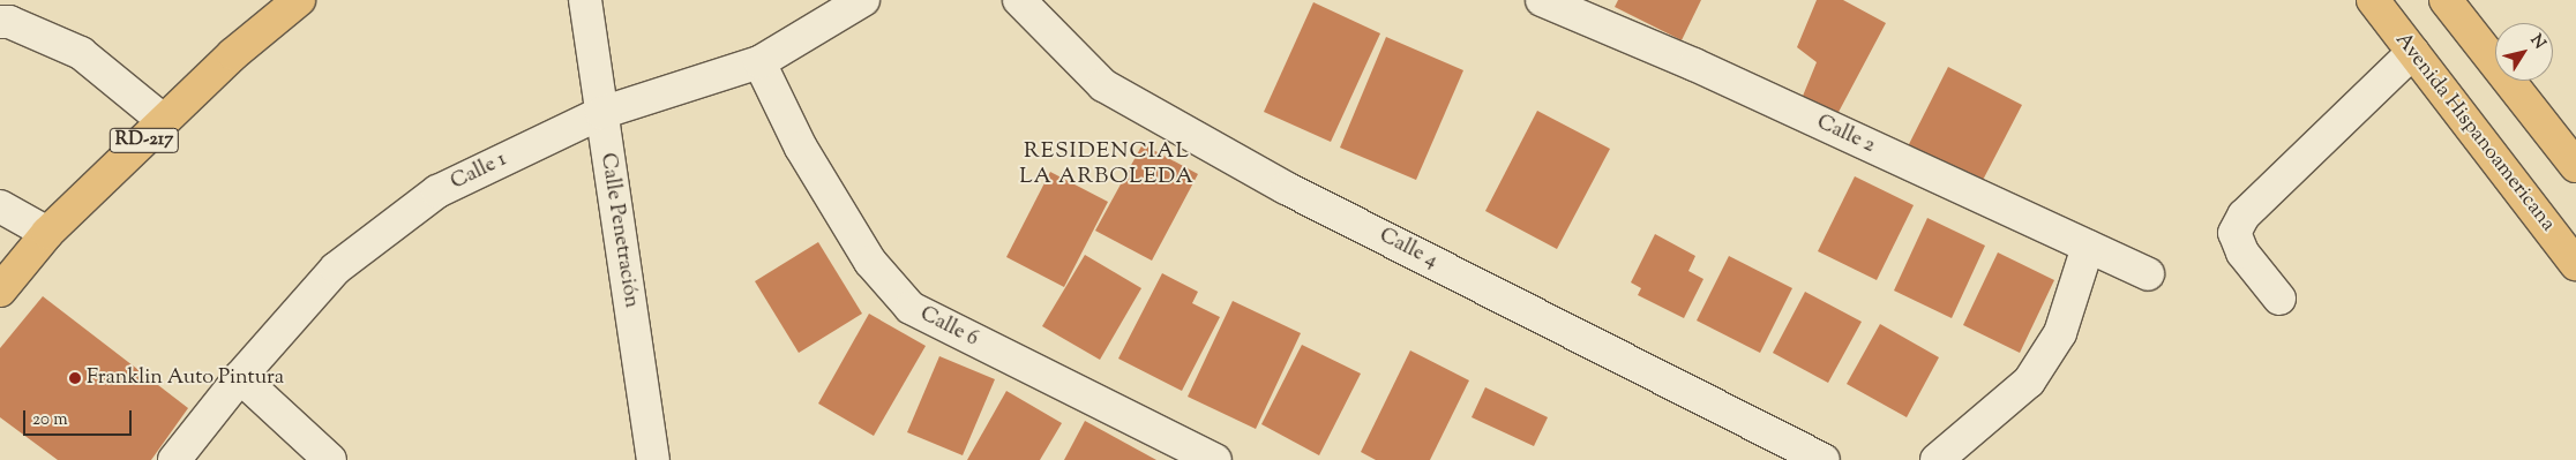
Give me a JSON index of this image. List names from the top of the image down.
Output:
{
  "streets": {
    "main road": ["Avenida Hispanoamericana", "RD-217"],
    "street": [
      "Calle 2",
      "Calle 1",
      "Calle Penetración",
      "Calle 4",
      "Calle 6"
    ]
  },
  "crossings": [
    ["Calle 1", "Calle Penetración"],
    ["Calle 1", "Calle 6"]
  ],
  "districts": ["RESIDENCIAL LA ARBOLEDA"],
  "places": ["Franklin Auto Pintura"],
  "scale_bar": "20 m",
  "north": "top right"
}
